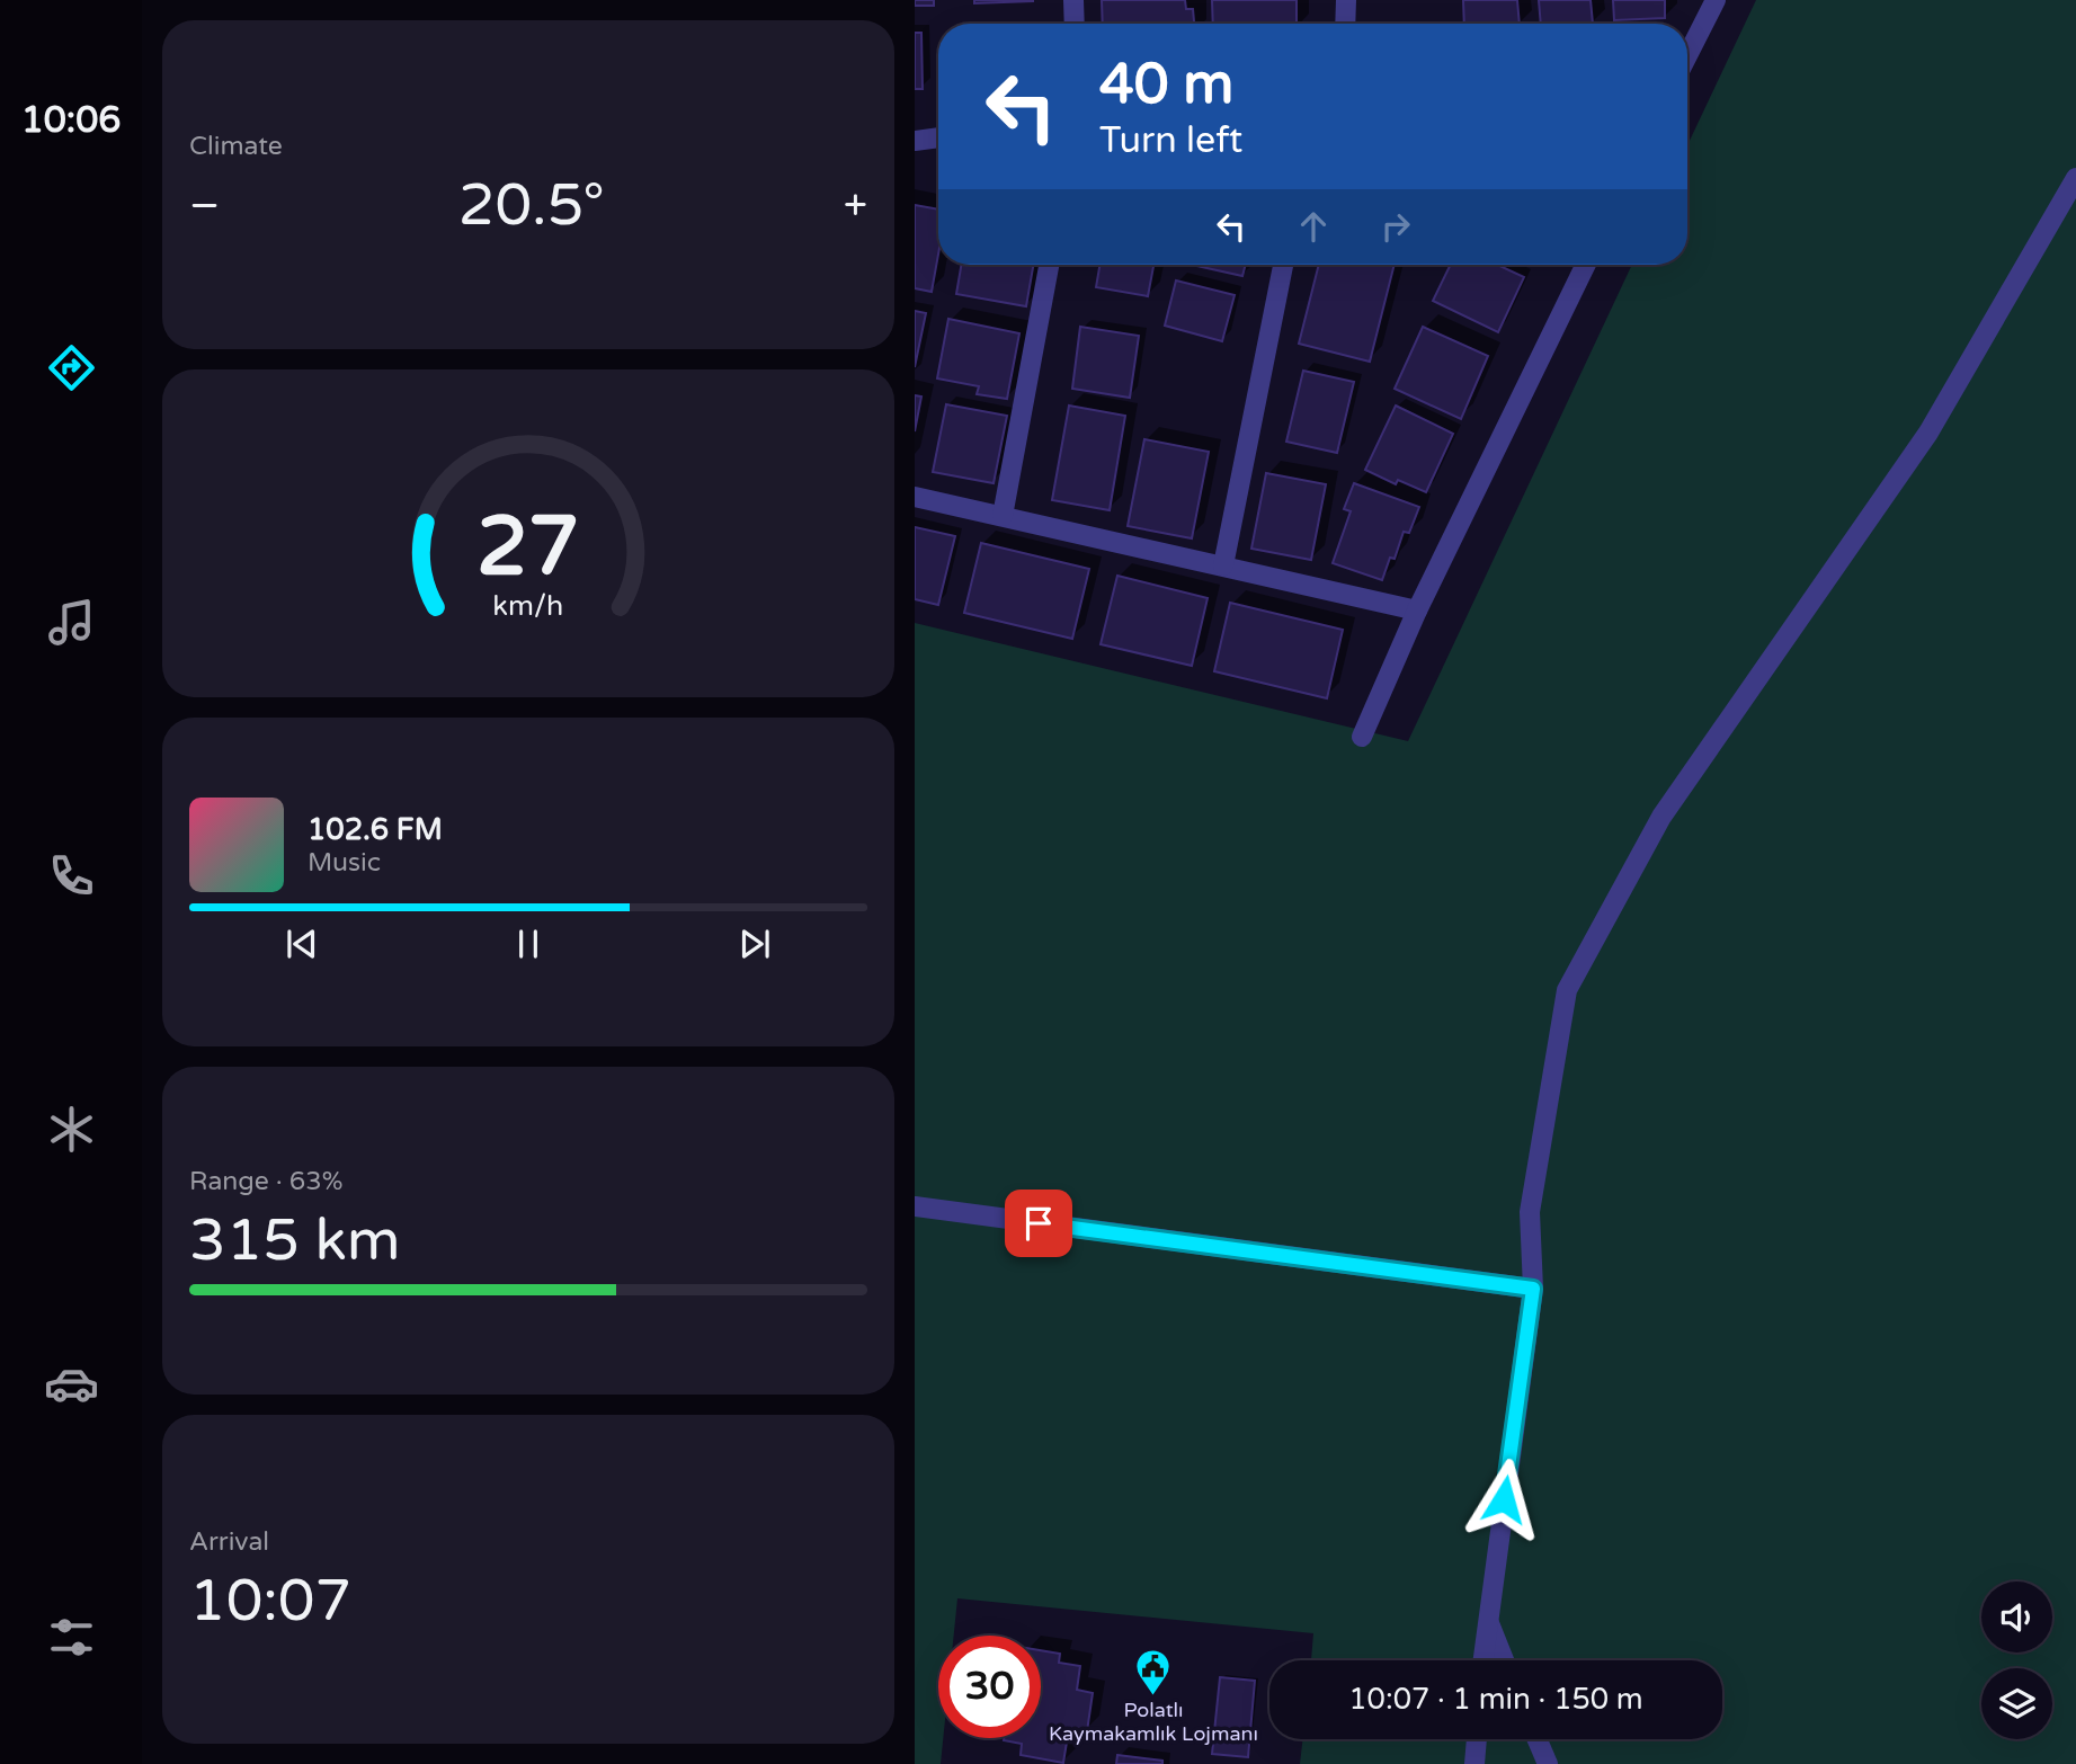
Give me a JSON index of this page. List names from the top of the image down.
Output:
{
  "places": {
    "public building": ["Polatlı Kaymakamlık Lojmanı"]
  },
  "page": {
    "tabs": "10:06",
    "tile": [
      "Climate",
      ["Range · 63%", "315 km"],
      ["Arrival", "10:07"]
    ],
    "turn": ["40 m", "Turn left"],
    "heat": ["−", "20.5°", "+"],
    "song": ["102.6 FM", "Music"],
    "limit": "30",
    "trip": "10:07 · 1 min · 150 m",
    "gauge": ["27", "km/h"]
  }
}
